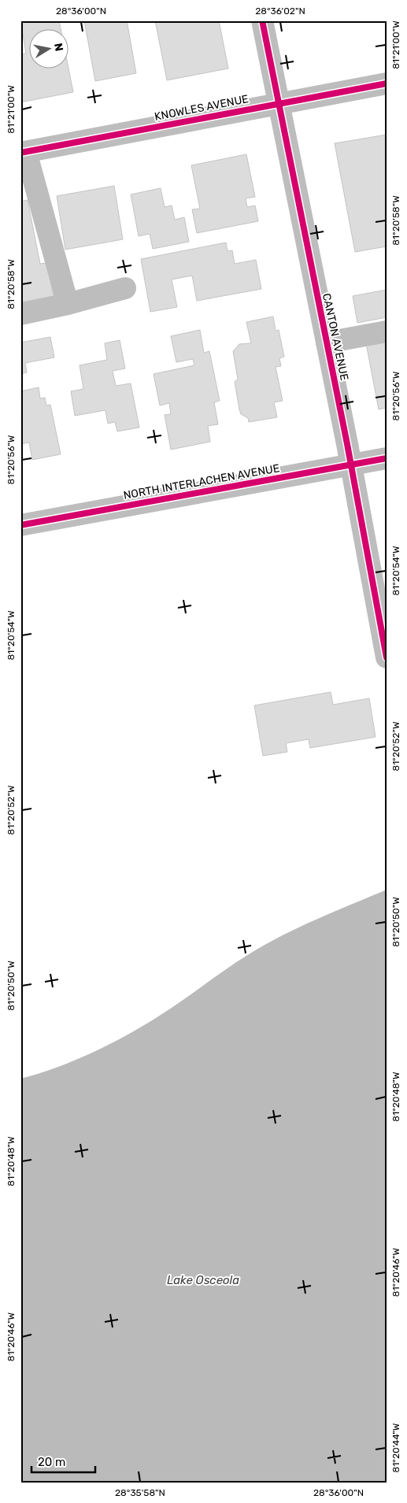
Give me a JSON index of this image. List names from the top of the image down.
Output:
{
  "streets": {
    "street": ["KNOWLES AVENUE", "CANTON AVENUE", "NORTH INTERLACHEN AVENUE"]
  },
  "crossings": [
    ["KNOWLES AVENUE", "CANTON AVENUE"],
    ["CANTON AVENUE", "NORTH INTERLACHEN AVENUE"]
  ],
  "water": ["Lake Osceola"],
  "scale_bar": "20 m",
  "north": "right",
  "coordinates": [
    "28°36'00\"N",
    "28°36'02\"N",
    "81°21'00\"W",
    "81°20'58\"W",
    "81°20'56\"W",
    "81°20'54\"W",
    "81°20'52\"W",
    "81°20'50\"W",
    "81°20'48\"W",
    "81°20'46\"W",
    "81°20'44\"W",
    "28°35'58\"N"
  ]
}
